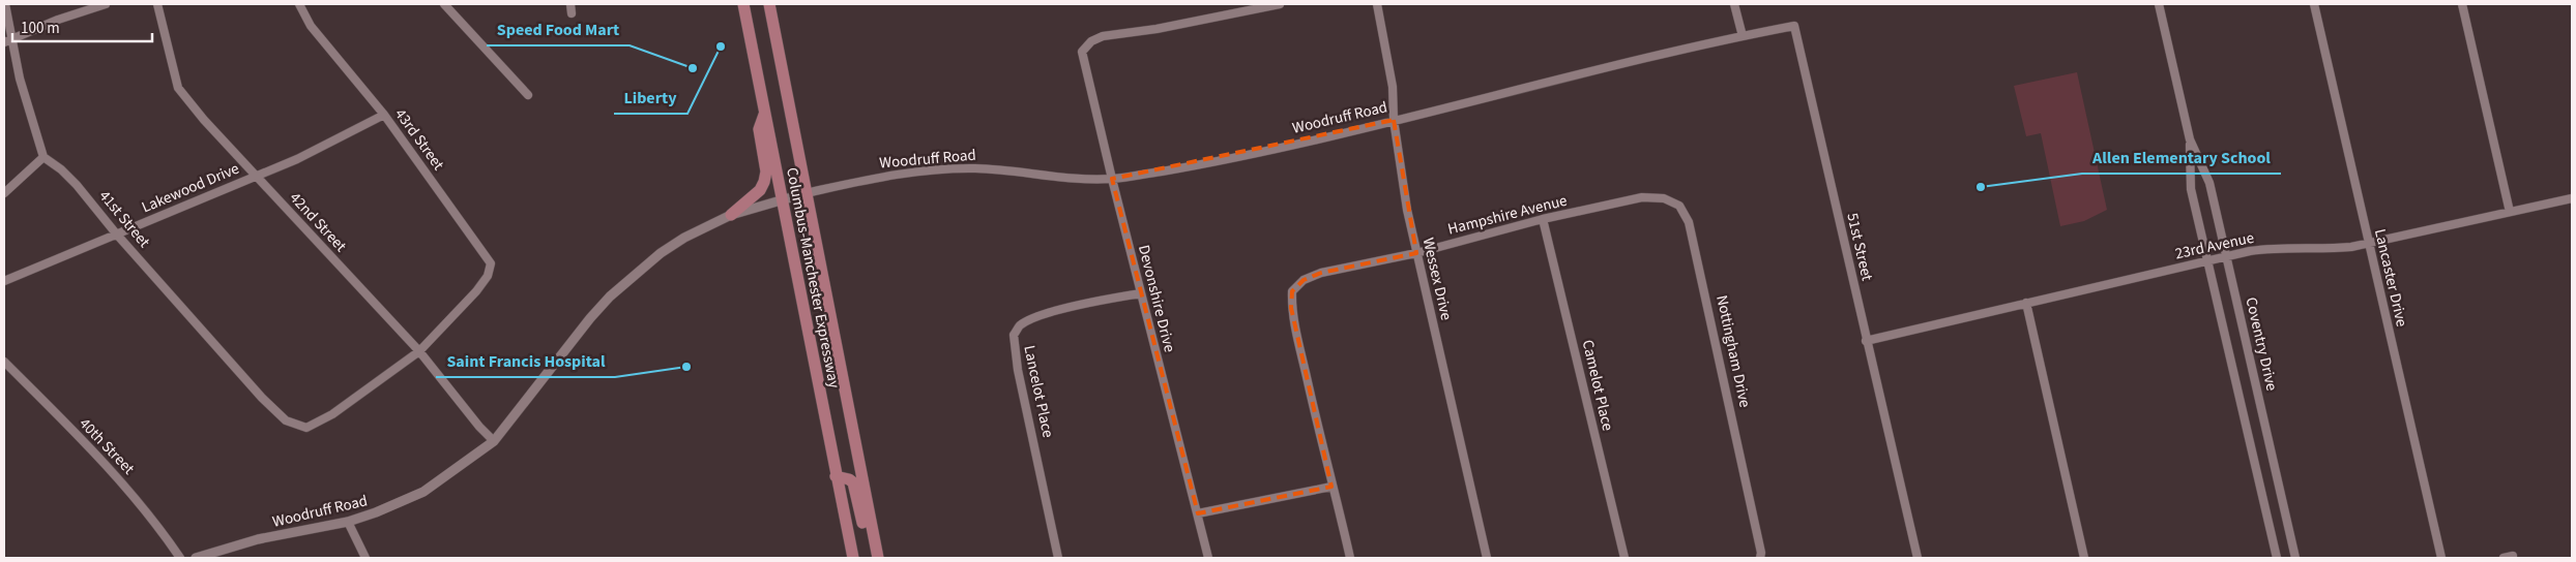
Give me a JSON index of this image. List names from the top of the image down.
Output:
{
  "streets": {
    "main road": ["Columbus-Manchester Expressway"],
    "street": [
      "Woodruff Road",
      "43rd Street",
      "Lakewood Drive",
      "Hampshire Avenue",
      "41st Street",
      "42nd Street",
      "23rd Avenue",
      "51st Street",
      "Lancaster Drive",
      "Wessex Drive",
      "Devonshire Drive",
      "Coventry Drive",
      "Nottingham Drive",
      "Camelot Place",
      "Lancelot Place",
      "40th Street"
    ]
  },
  "crossings": [
    ["Woodruff Road", "42nd Street"],
    ["Woodruff Road", "51st Street"],
    ["Woodruff Road", "Columbus-Manchester Expressway"],
    ["Woodruff Road", "Wessex Drive"],
    ["Woodruff Road", "Devonshire Drive"],
    ["43rd Street", "Lakewood Drive"],
    ["43rd Street", "41st Street"],
    ["43rd Street", "42nd Street"],
    ["Lakewood Drive", "41st Street"],
    ["Lakewood Drive", "42nd Street"],
    ["Hampshire Avenue", "Wessex Drive"],
    ["Hampshire Avenue", "Nottingham Drive"],
    ["Hampshire Avenue", "Camelot Place"],
    ["41st Street", "42nd Street"],
    ["23rd Avenue", "51st Street"],
    ["23rd Avenue", "Lancaster Drive"],
    ["23rd Avenue", "Coventry Drive"],
    ["Devonshire Drive", "Lancelot Place"]
  ],
  "places": [
    "Liberty",
    "Speed Food Mart",
    "Allen Elementary School",
    "Saint Francis Hospital"
  ],
  "scale_bar": "100 m"
}
